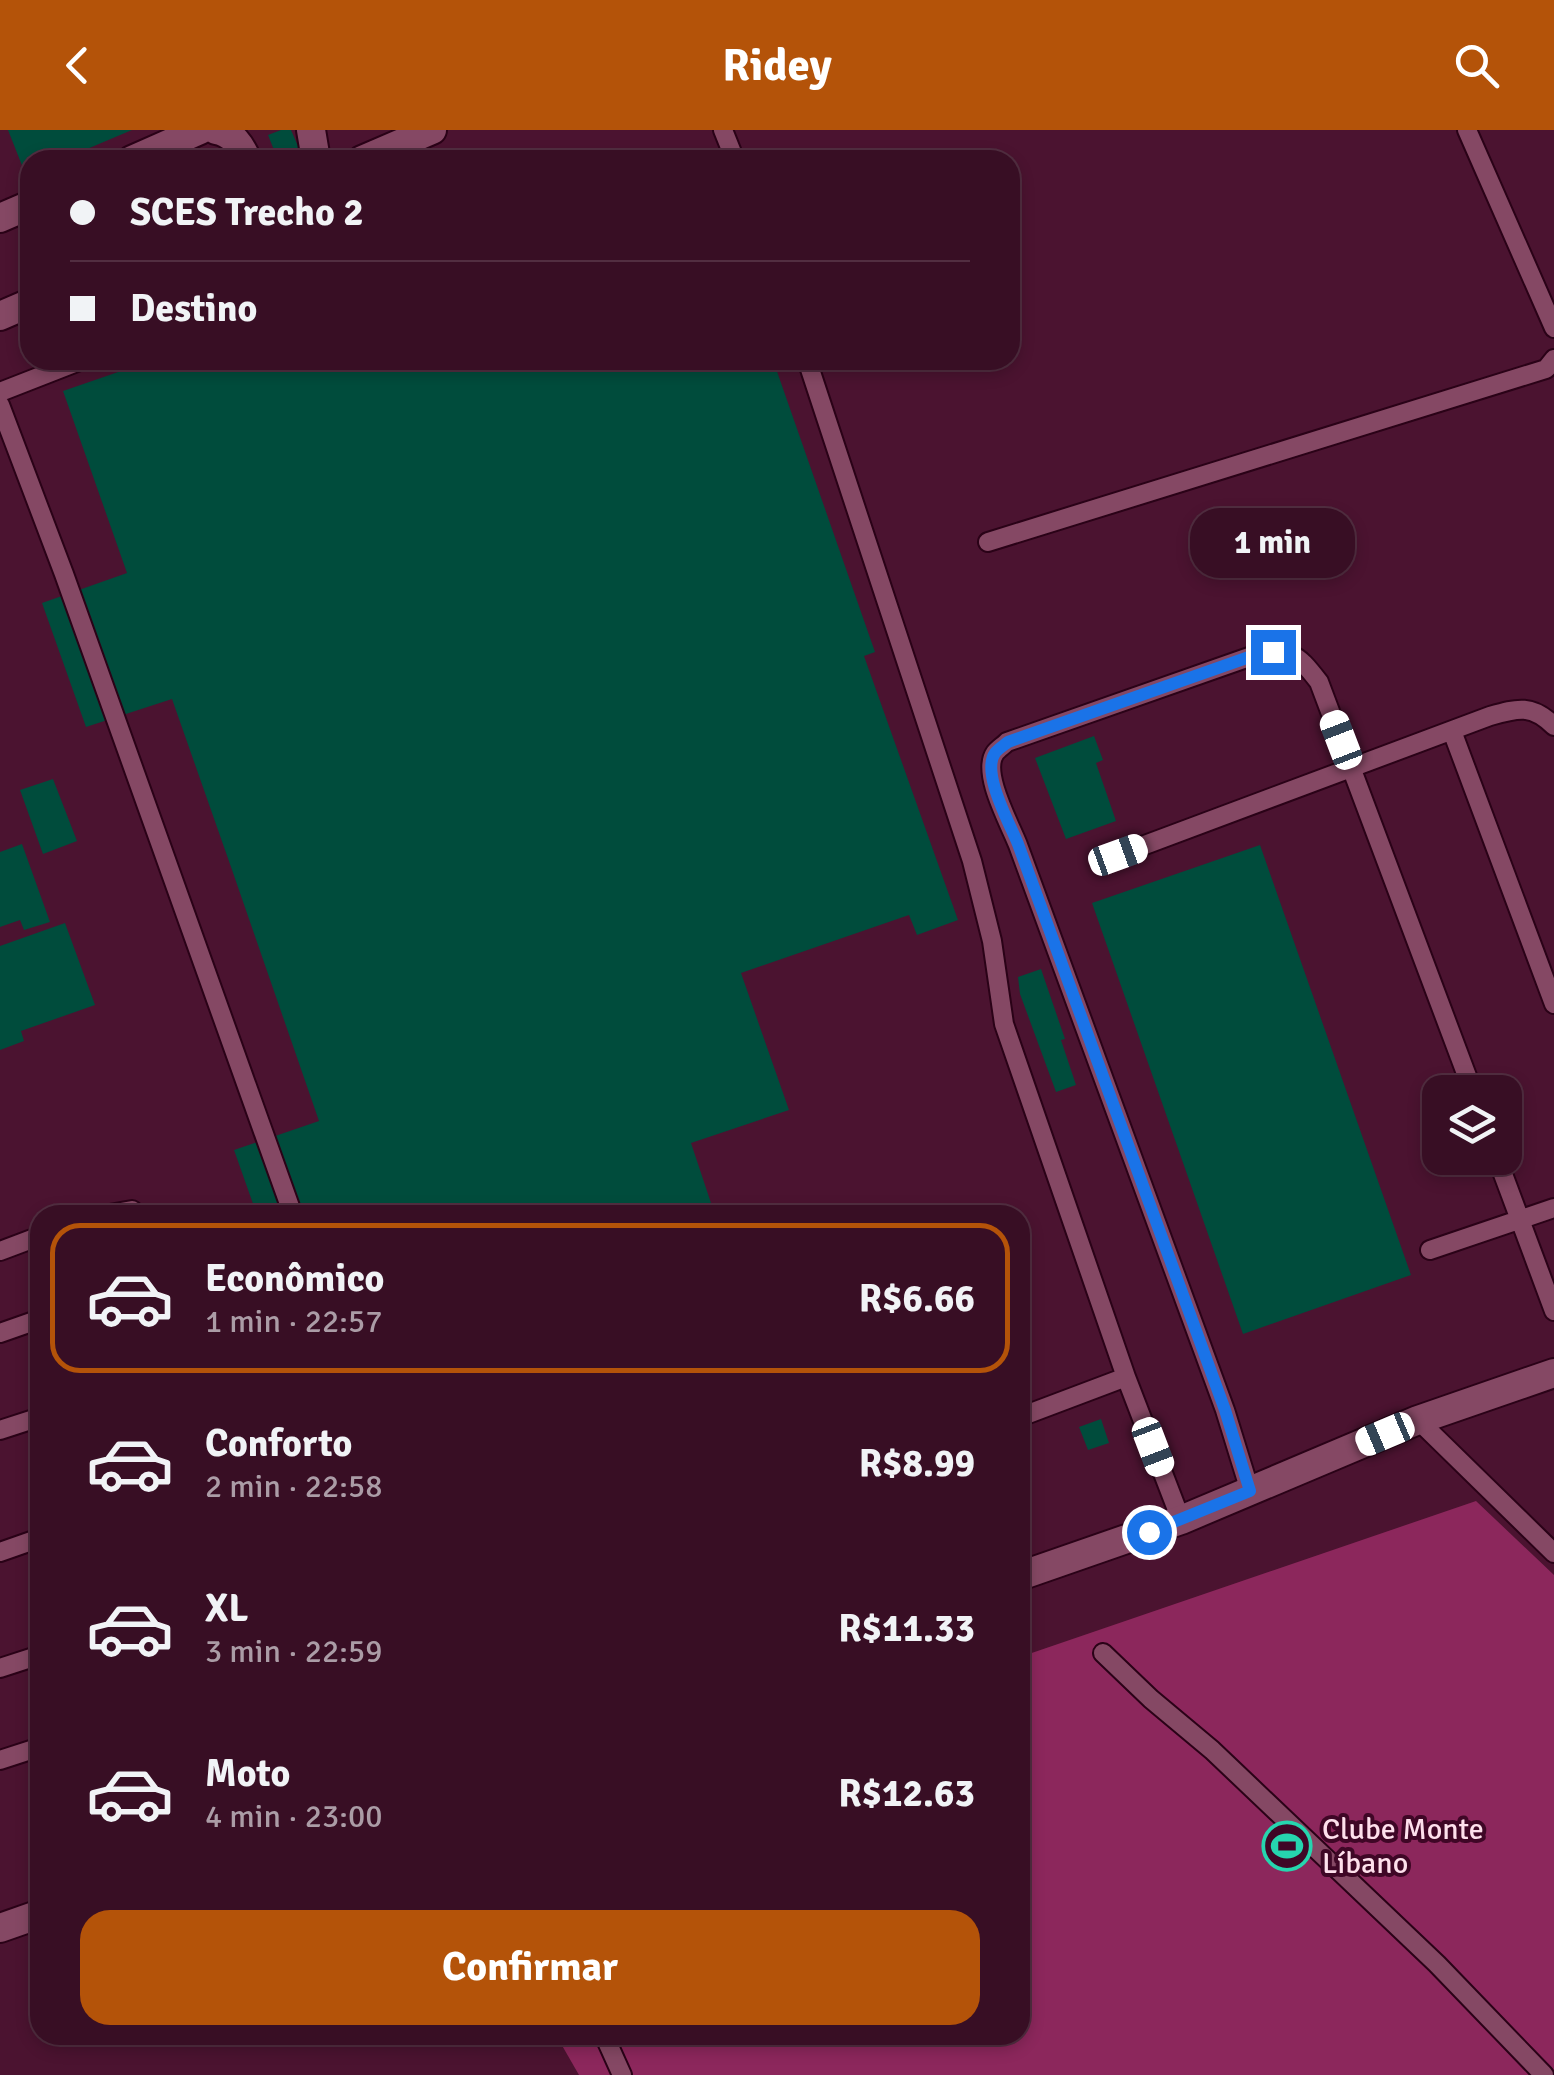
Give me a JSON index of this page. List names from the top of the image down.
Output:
{
  "places": {
    "sports": ["Clube Monte Líbano"]
  },
  "page": {
    "header": "Ridey",
    "banner": ["SCES Trecho 2", "Destino"],
    "bubble": "1 min",
    "list": [
      {
        "name": "Econômico",
        "note": "1 min · 22:57",
        "value": "R$6.66"
      },
      {
        "name": "Conforto",
        "note": "2 min · 22:58",
        "value": "R$8.99"
      },
      {
        "name": "XL",
        "note": "3 min · 22:59",
        "value": "R$11.33"
      },
      {
        "name": "Moto",
        "note": "4 min · 23:00",
        "value": "R$12.63"
      }
    ],
    "buttons": "Confirmar"
  }
}
